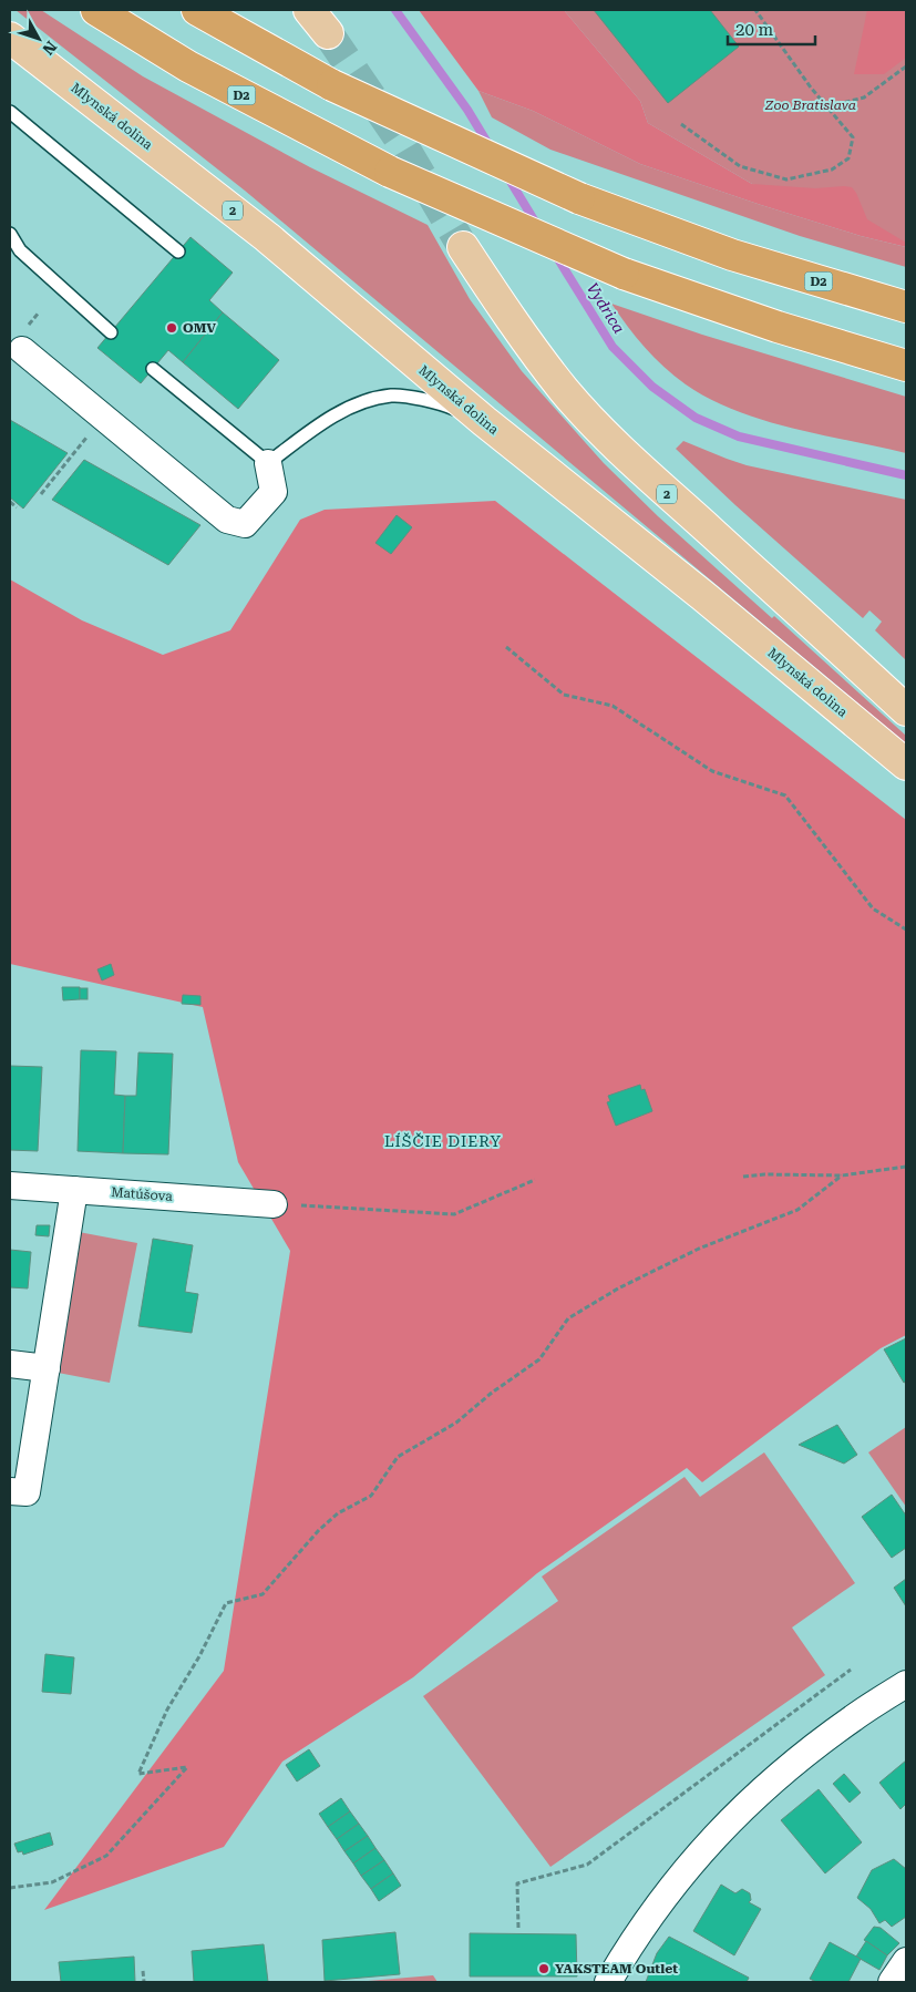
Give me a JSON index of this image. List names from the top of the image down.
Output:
{
  "streets": {
    "highway": ["D2"],
    "main road": ["Mlynská dolina", "2"],
    "street": ["Matúšova"]
  },
  "districts": ["LÍŠČIE DIERY"],
  "water": ["Vydrica"],
  "parks": ["Zoo Bratislava"],
  "places": ["OMV", "YAKSTEAM Outlet"],
  "scale_bar": "20 m",
  "north": "bottom right"
}
